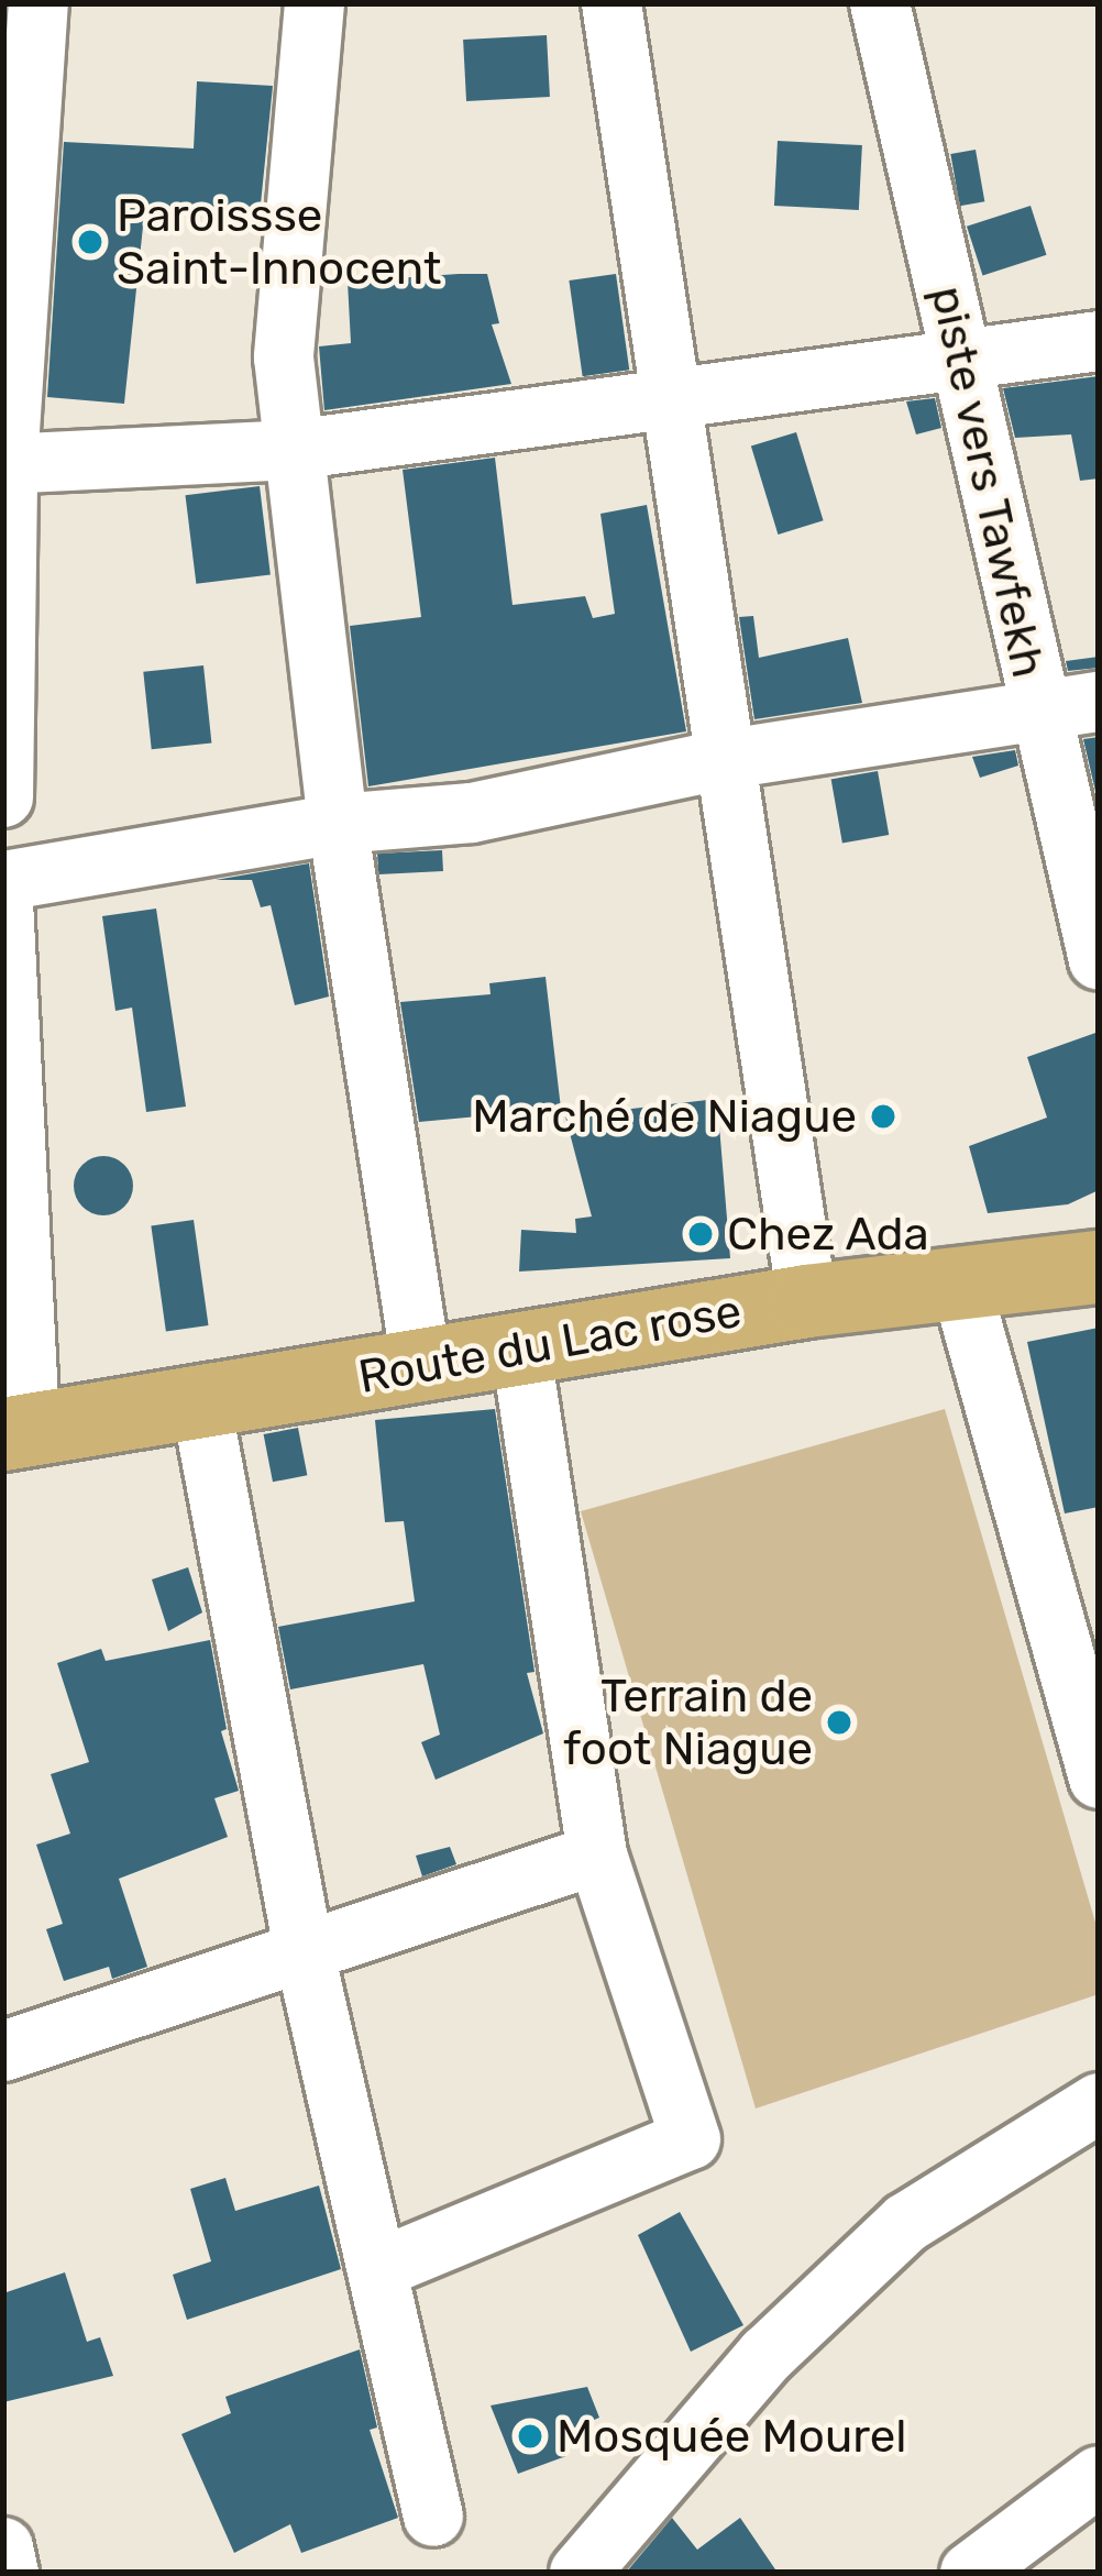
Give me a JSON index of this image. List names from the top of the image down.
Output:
{
  "streets": {
    "main road": ["Route du Lac rose"],
    "street": ["piste vers Tawfekh"]
  },
  "places": [
    "Paroissse Saint-Innocent",
    "Marché de Niague",
    "Chez Ada",
    "Terrain de foot Niague",
    "Mosquée Mourel"
  ]
}
